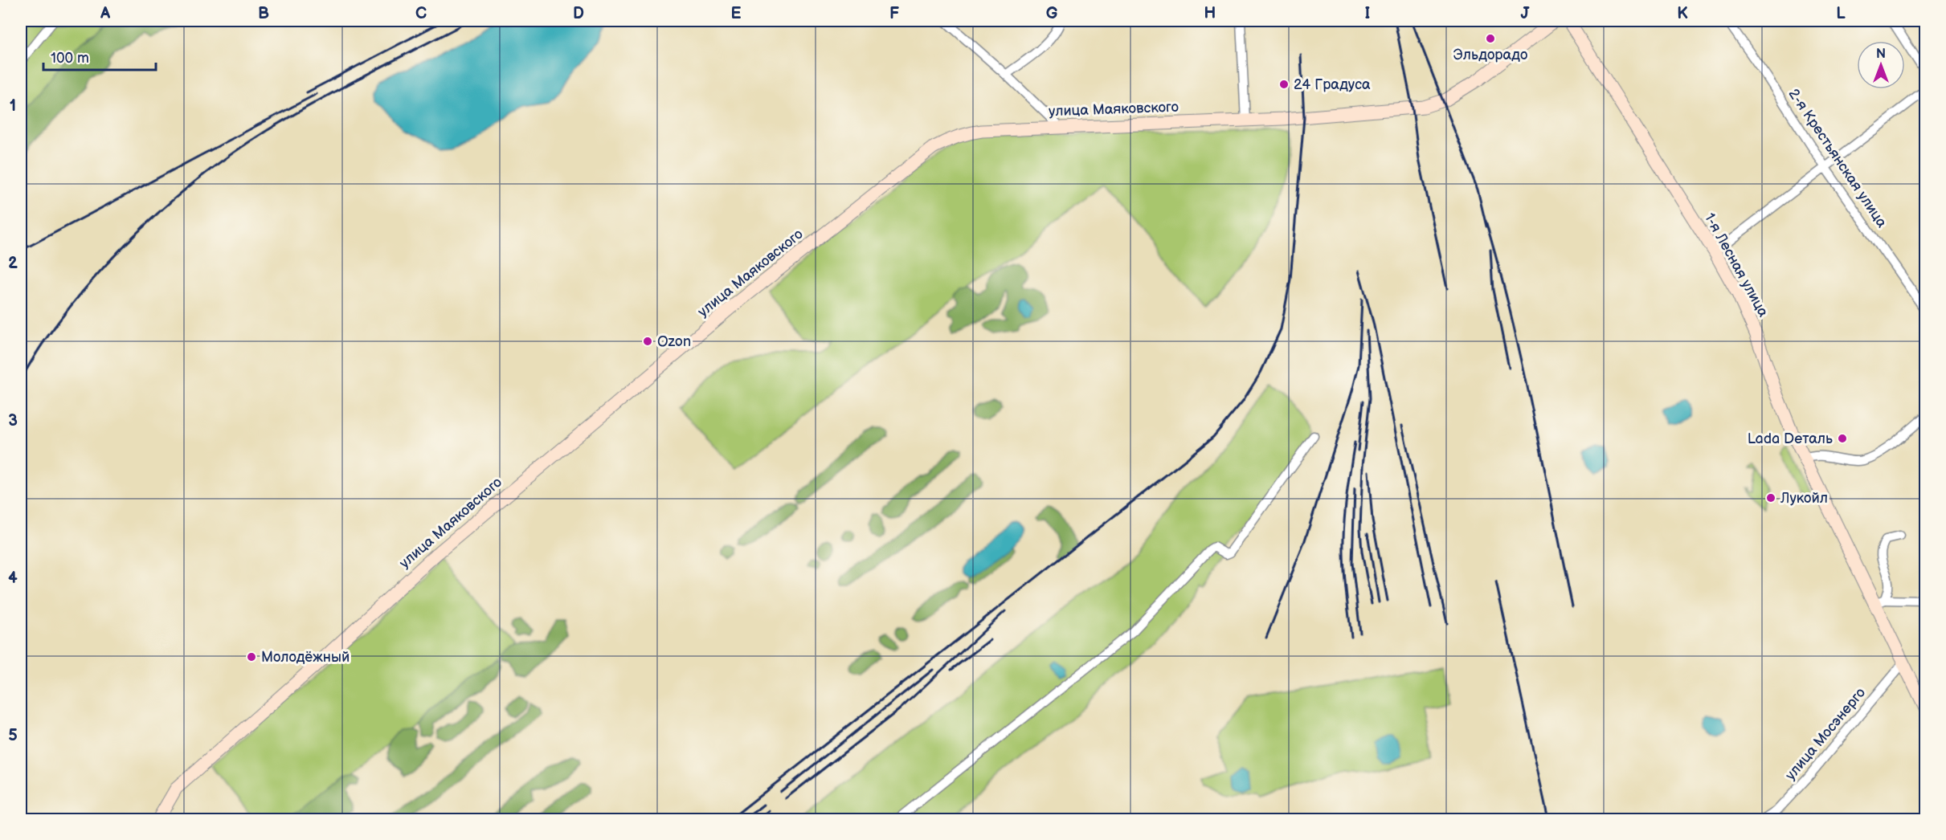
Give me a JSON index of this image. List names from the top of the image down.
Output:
{
  "streets": {
    "street": [
      "улица Маяковского",
      "2-я Крестьянская улица",
      "1-я Лесная улица",
      "улица Мосэнерго"
    ]
  },
  "crossings": [
    ["1-я Лесная улица", "улица Мосэнерго"]
  ],
  "places": [
    "Эльдорадо",
    "24 Градуса",
    "Ozon",
    "Lada Dеталь",
    "Лукойл",
    "Молодёжный"
  ],
  "scale_bar": "100 m",
  "north": "top",
  "grid": {
    "columns": [
      "A",
      "B",
      "C",
      "D",
      "E",
      "F",
      "G",
      "H",
      "I",
      "J",
      "K",
      "L"
    ],
    "rows": [
      "1",
      "2",
      "3",
      "4",
      "5"
    ]
  }
}
